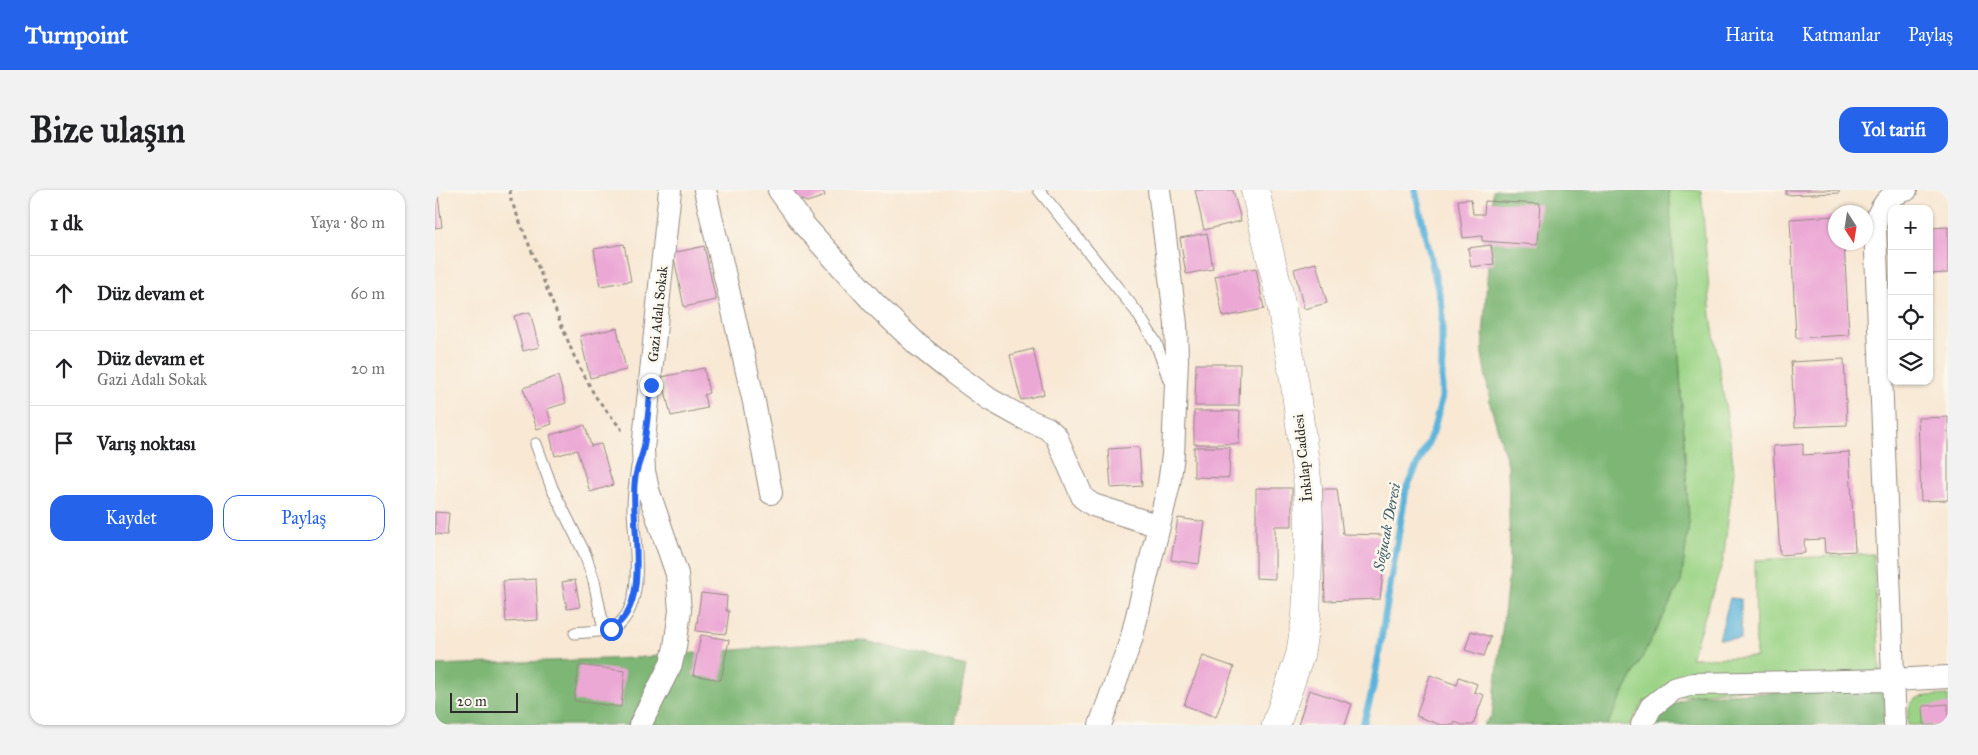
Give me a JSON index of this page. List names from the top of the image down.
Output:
{
  "streets": {
    "street": ["Gazi Adalı Sokak", "İnkılap Caddesi"]
  },
  "water": ["Soğucak Deresi"],
  "scale_bar": "20 m",
  "north": "bottom",
  "page": {
    "header": "Turnpoint",
    "nav": ["Harita", "Katmanlar", "Paylaş"],
    "buttons": [
      "Yol tarifi",
      ["Kaydet", "Paylaş"]
    ],
    "title": "Bize ulaşın",
    "heading": ["1 dk", "Yaya · 80 m"],
    "map_buttons": ["+", "−"],
    "list": [
      ["Düz devam et", "60 m"],
      ["Düz devam et", "Gazi Adalı Sokak", "20 m"],
      "Varış noktası"
    ],
    "scale": "20 m"
  }
}
